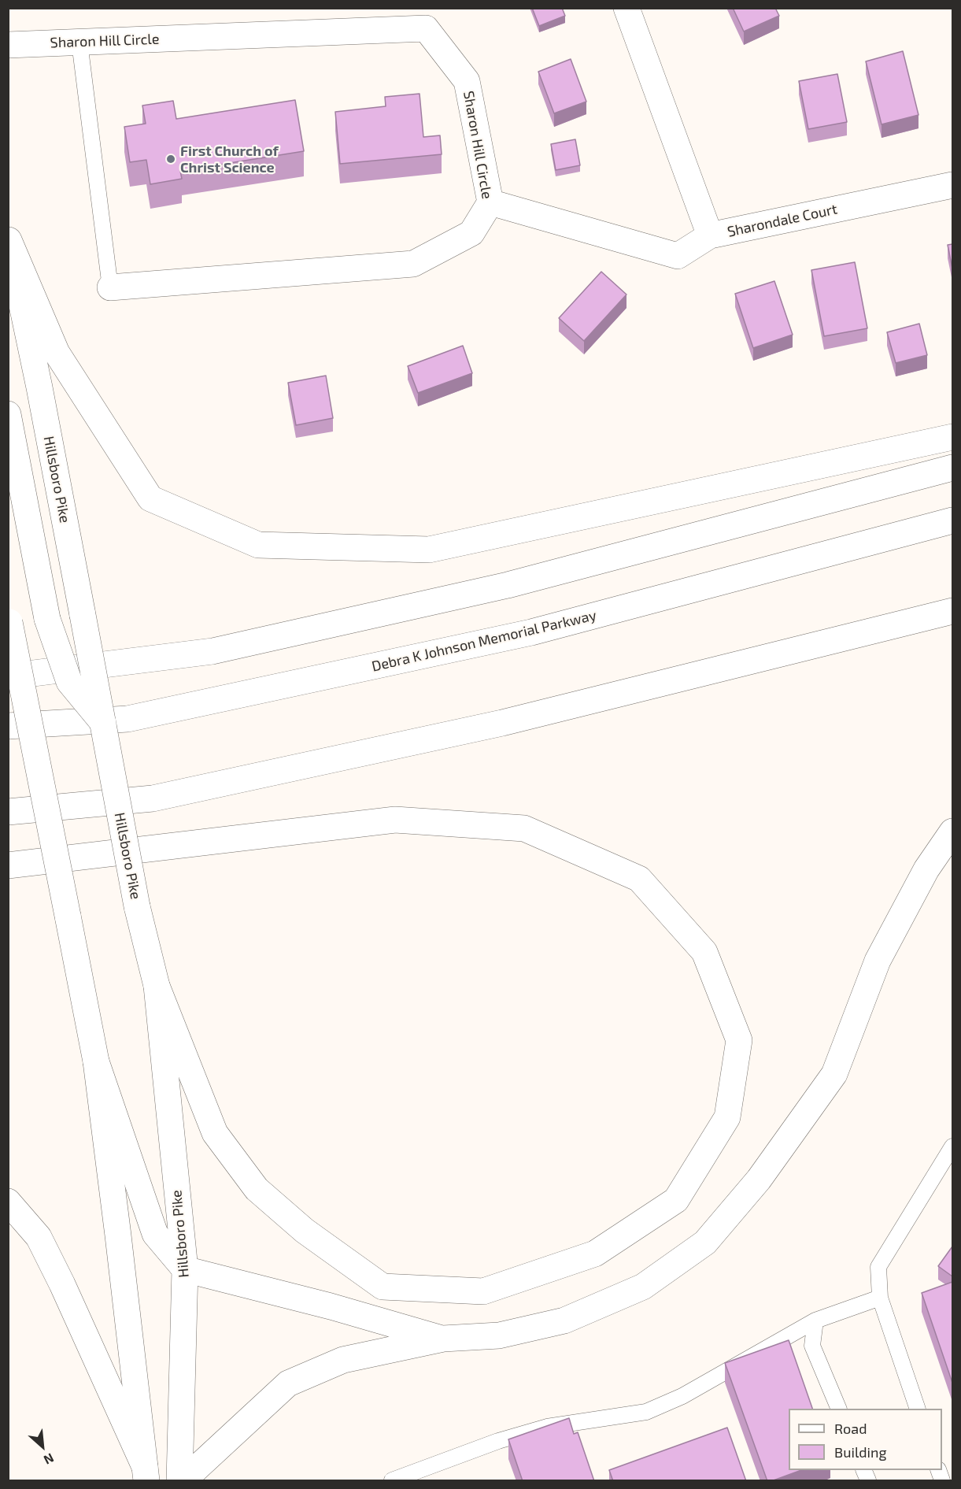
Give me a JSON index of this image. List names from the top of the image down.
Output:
{
  "streets": {
    "main road": [
      "Sharon Hill Circle",
      "Sharondale Court",
      "Hillsboro Pike",
      "Debra K Johnson Memorial Parkway"
    ]
  },
  "places": ["First Church of Christ Science"],
  "legend": ["Road", "Building"],
  "north": "bottom right"
}
